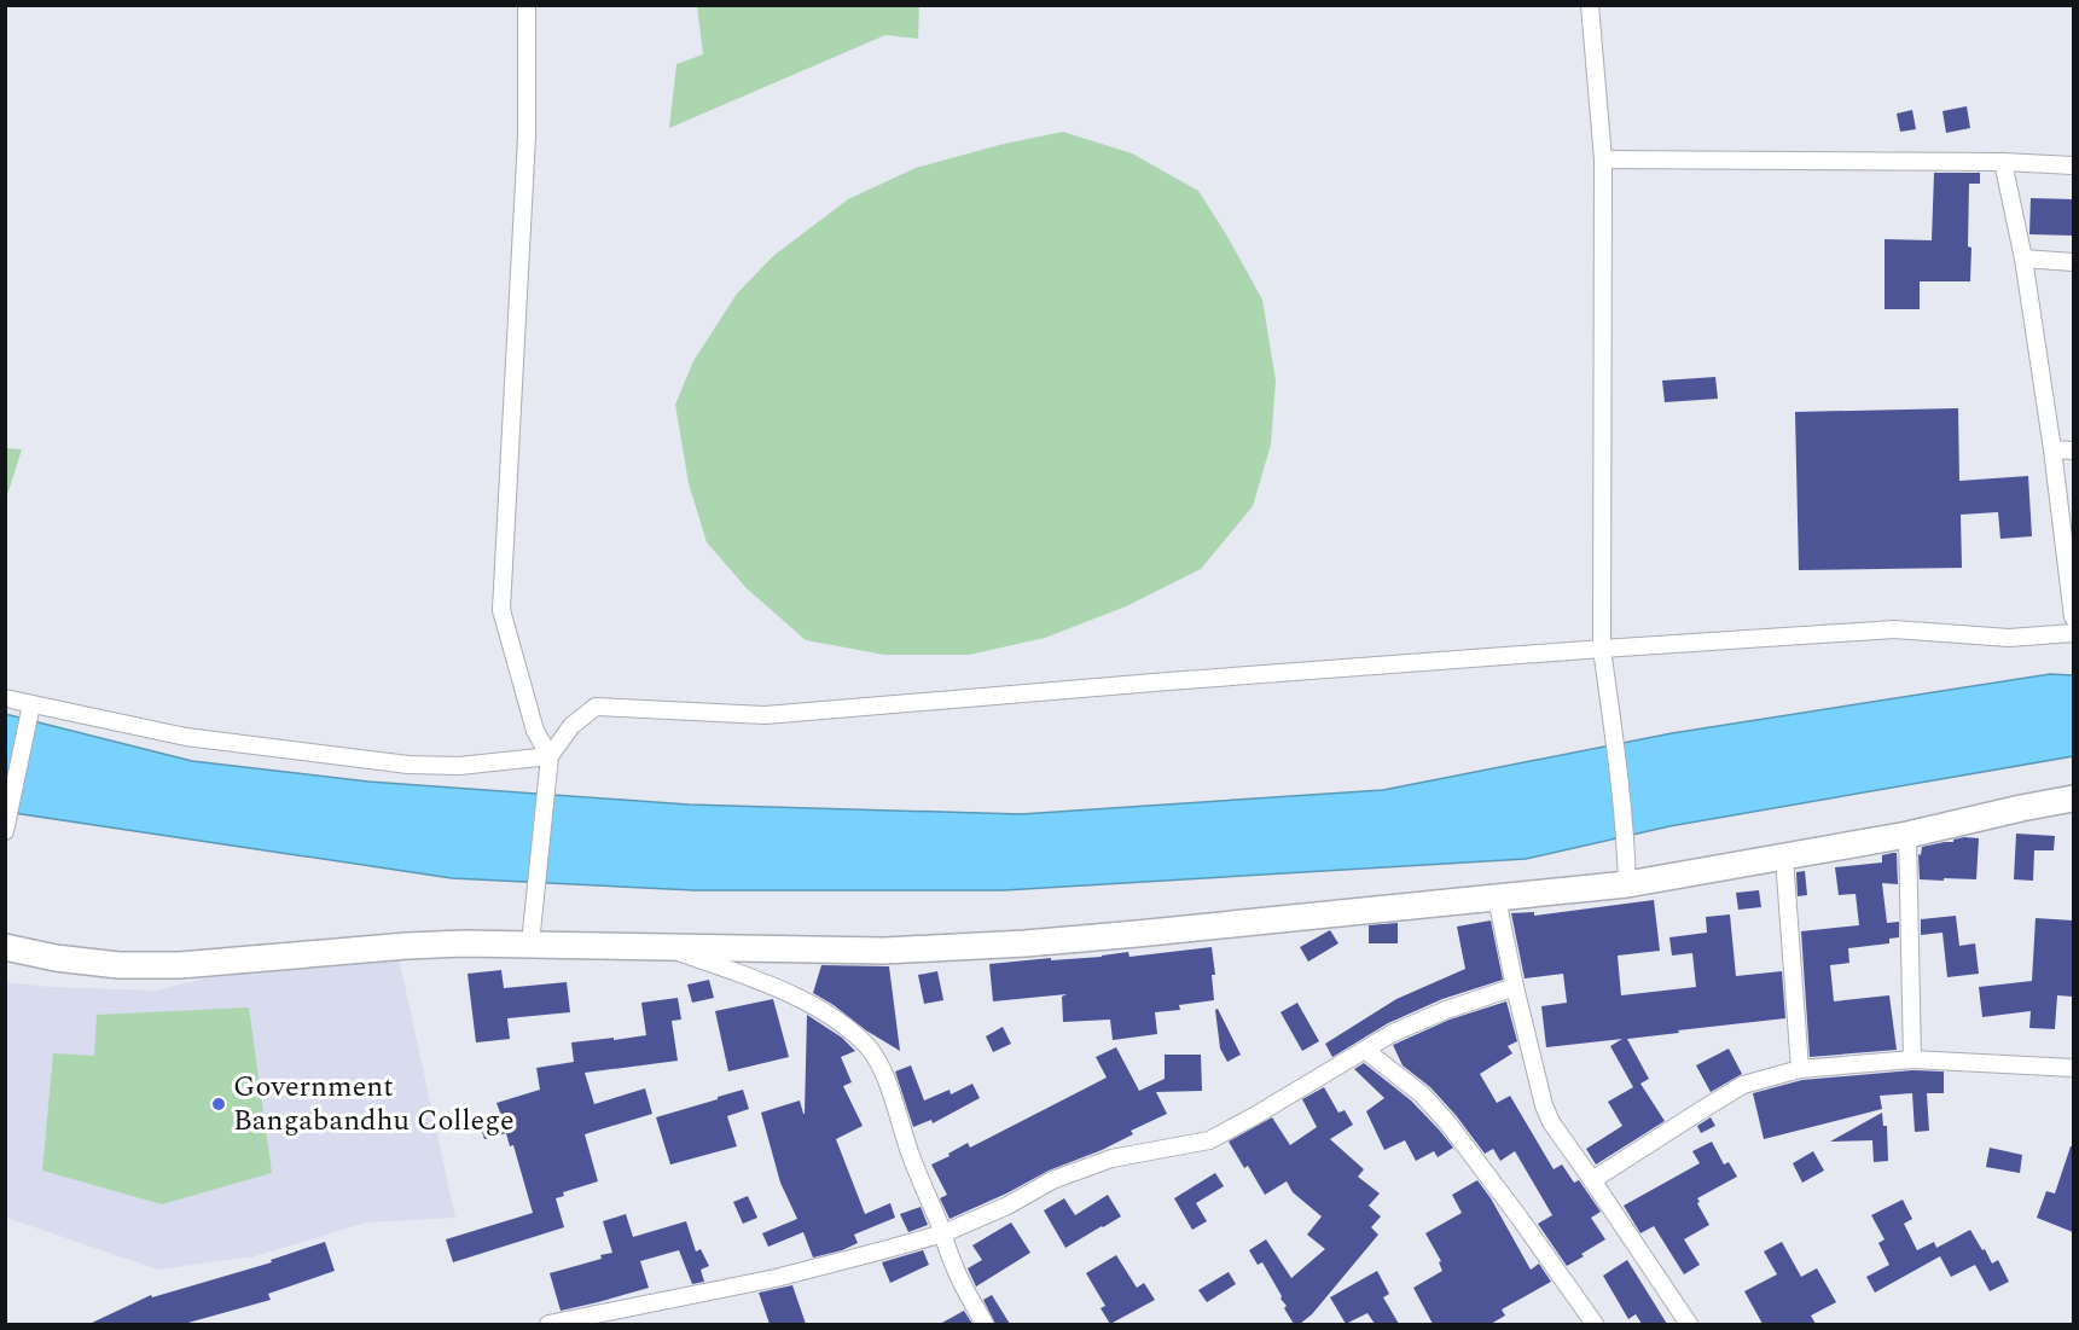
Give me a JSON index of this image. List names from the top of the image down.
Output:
{
  "places": ["Government Bangabandhu College"]
}
